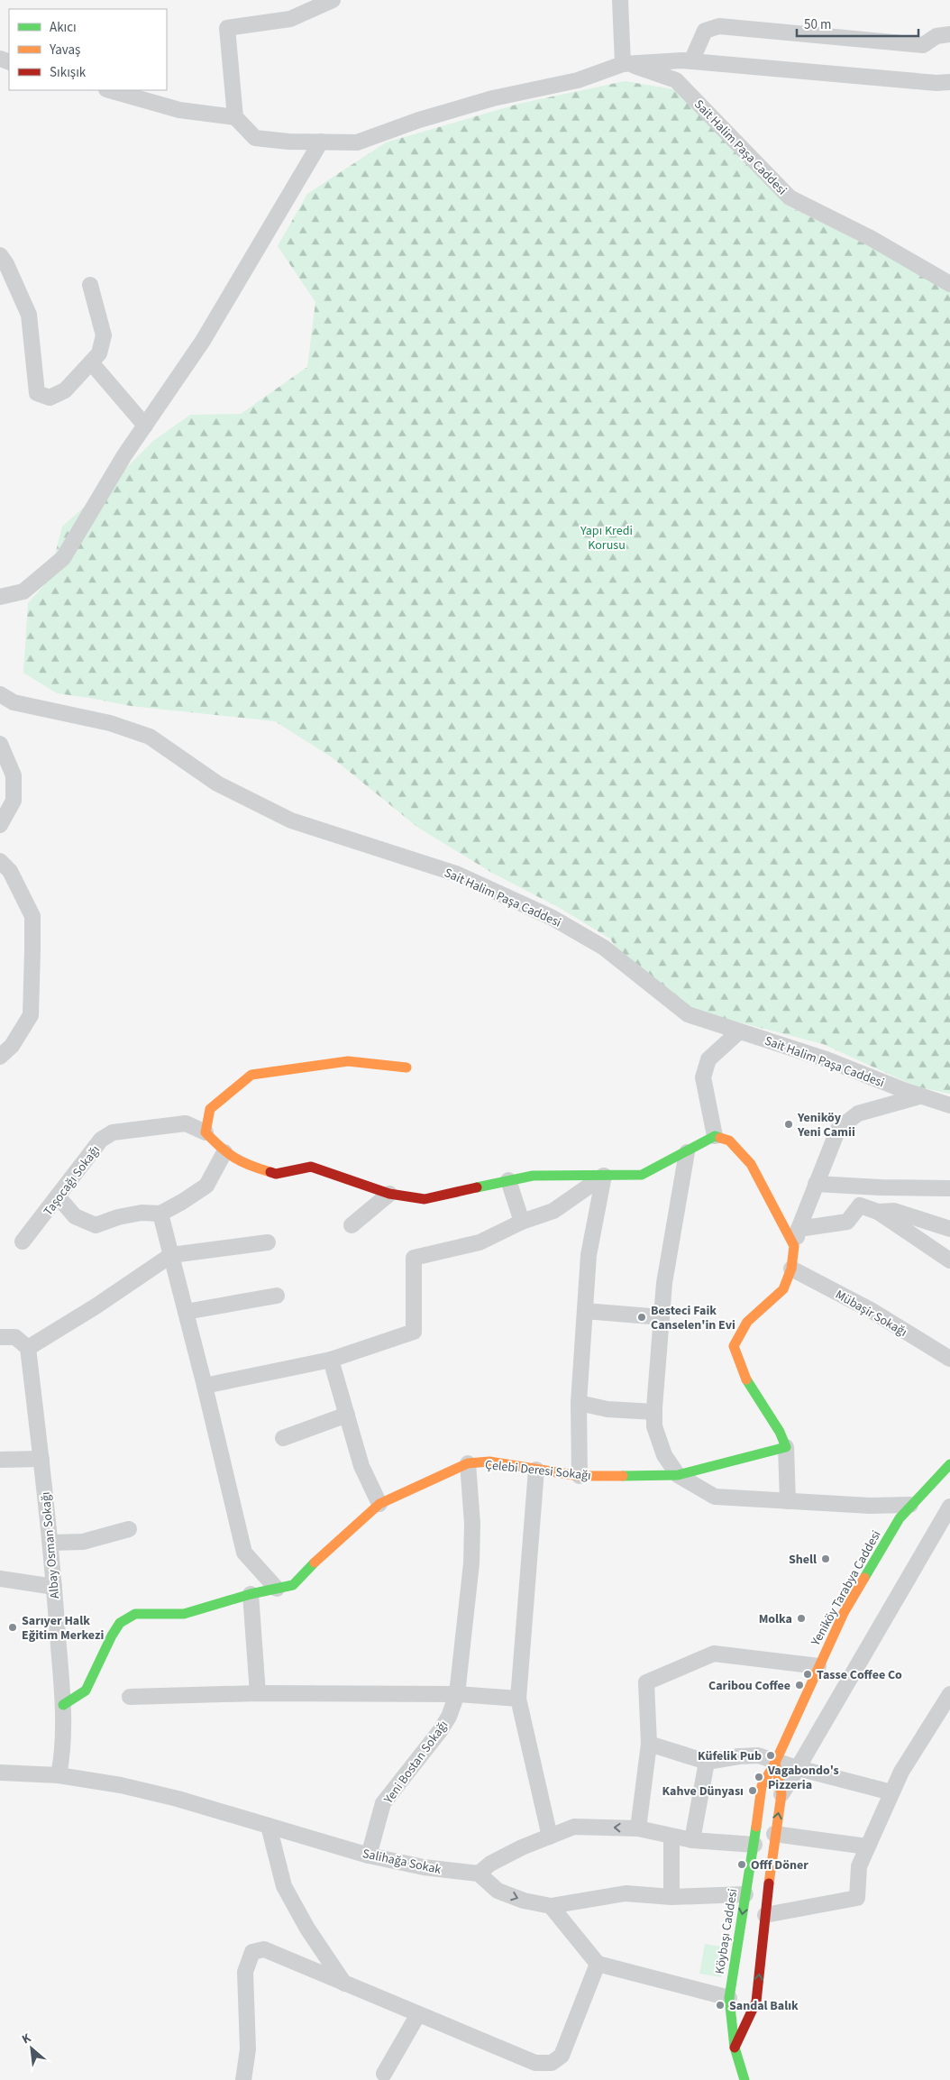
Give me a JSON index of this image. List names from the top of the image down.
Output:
{
  "streets": {
    "street": [
      "Sait Halim Paşa Caddesi",
      "Taşocağı Sokağı",
      "Mübaşir Sokağı",
      "Çelebi Deresi Sokağı",
      "Albay Osman Sokağı",
      "Yeniköy Tarabya Caddesi",
      "Yeni Bostan Sokağı",
      "Salihağa Sokak",
      "Köybaşı Caddesi"
    ]
  },
  "crossings": [
    ["Çelebi Deresi Sokağı", "Albay Osman Sokağı"],
    ["Çelebi Deresi Sokağı", "Yeni Bostan Sokağı"],
    ["Albay Osman Sokağı", "Salihağa Sokak"],
    ["Yeniköy Tarabya Caddesi", "Köybaşı Caddesi"],
    ["Yeni Bostan Sokağı", "Salihağa Sokak"]
  ],
  "parks": ["Yapı Kredi Korusu"],
  "places": [
    "Yeniköy Yeni Camii",
    "Besteci Faik Canselen'in Evi",
    "Shell",
    "Molka",
    "Sarıyer Halk Eğitim Merkezi",
    "Tasse Coffee Co",
    "Caribou Coffee",
    "Küfelik Pub",
    "Vagabondo's Pizzeria",
    "Kahve Dünyası",
    "Offf Döner",
    "Sandal Balık"
  ],
  "legend": ["Akıcı", "Yavaş", "Sıkışık"],
  "scale_bar": "50 m",
  "north": "top left"
}
